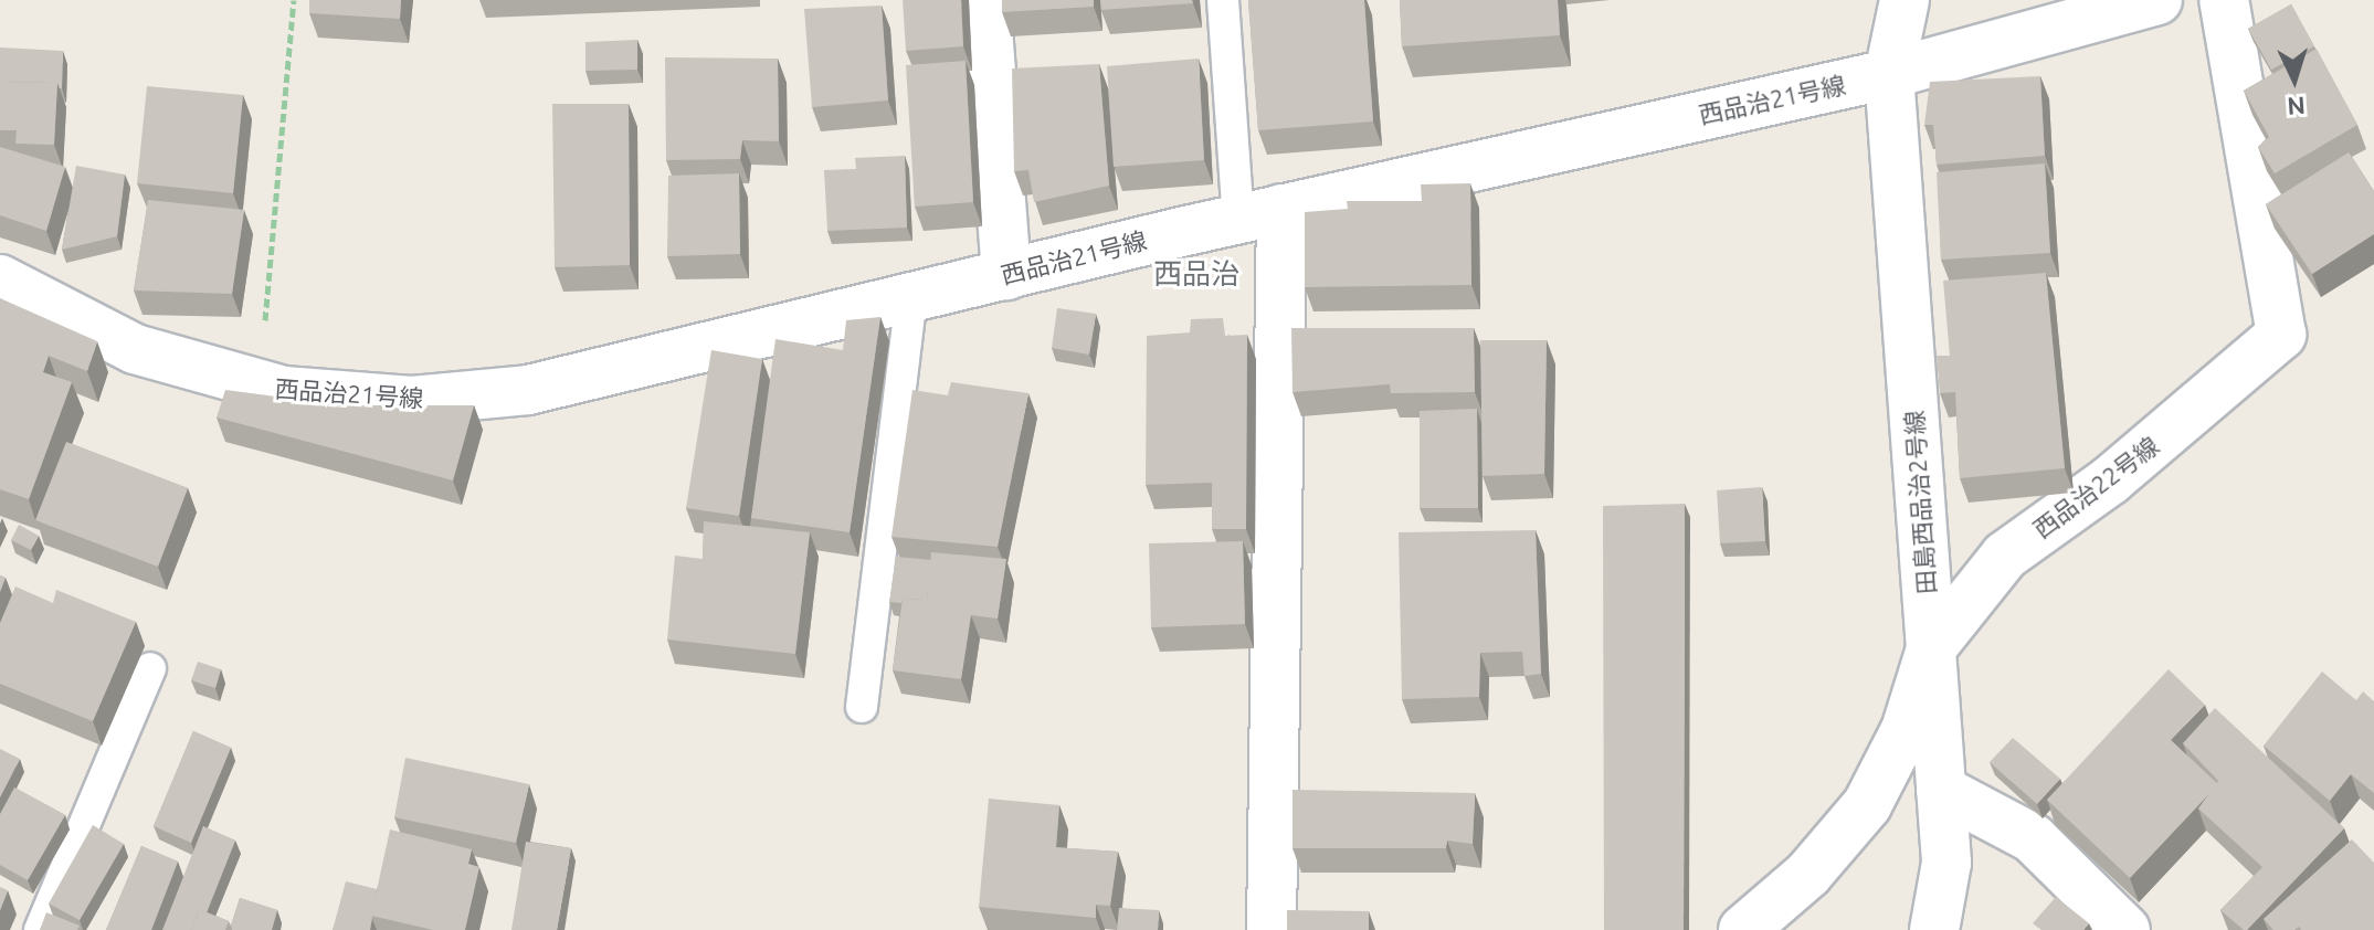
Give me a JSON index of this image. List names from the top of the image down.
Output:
{
  "streets": {
    "street": ["西品治21号線", "西品治22号線", "田島西品治2号線"]
  },
  "crossings": [
    ["西品治21号線", "田島西品治2号線"],
    ["西品治22号線", "田島西品治2号線"]
  ],
  "districts": ["西品治"],
  "north": "bottom"
}
